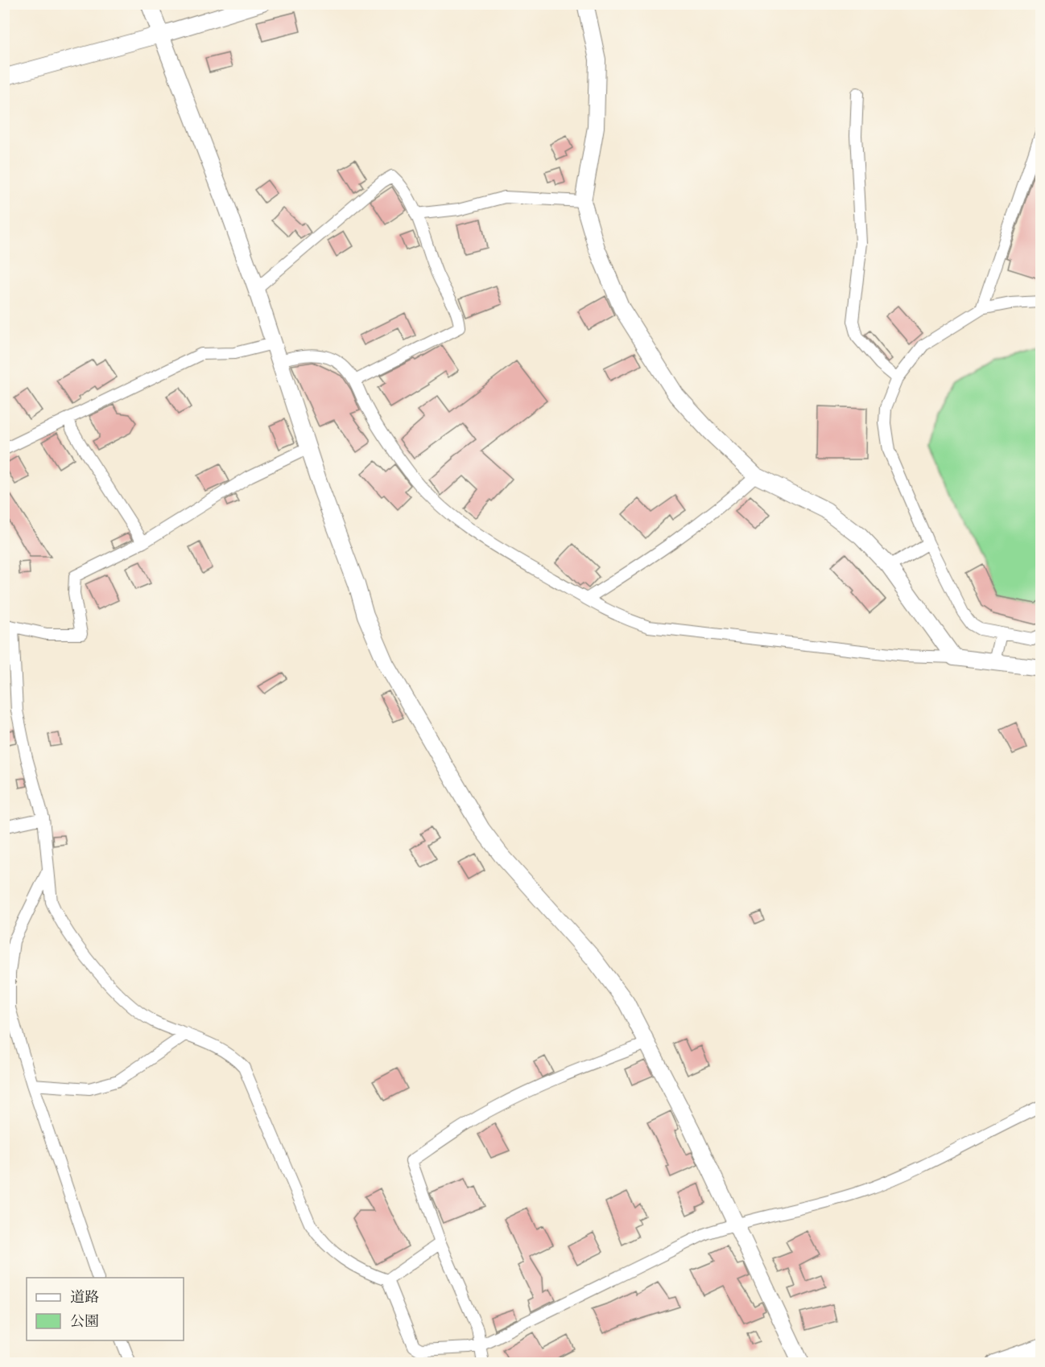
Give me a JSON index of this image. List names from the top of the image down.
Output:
{
  "legend": ["道路", "公園"]
}
